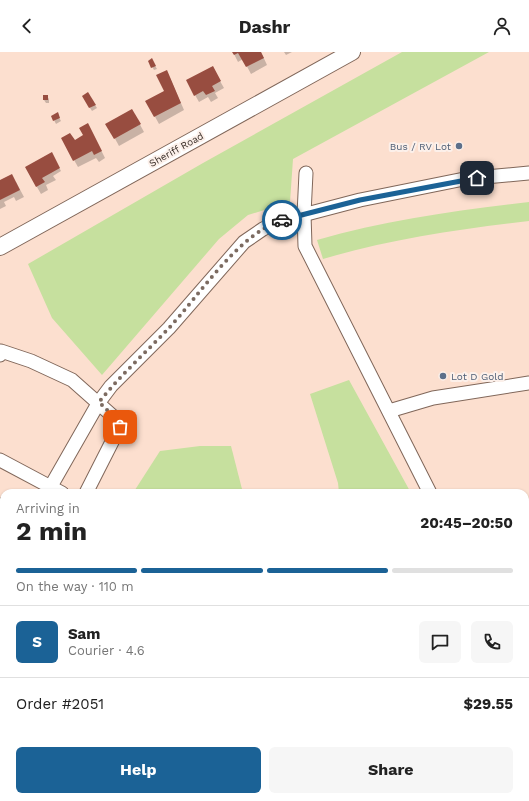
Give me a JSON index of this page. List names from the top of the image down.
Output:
{
  "streets": {
    "main road": ["Sheriff Road"]
  },
  "places": ["Bus / RV Lot", "Lot D Gold"],
  "page": {
    "header": "Dashr",
    "heading": ["2 min", "Arriving in", "20:45–20:50"],
    "panel": [
      "Sam",
      "Courier · 4.6",
      "Order #2051",
      "$29.55"
    ],
    "bar": "On the way · 110 m",
    "round": "S",
    "buttons": ["Help", "Share"]
  }
}
